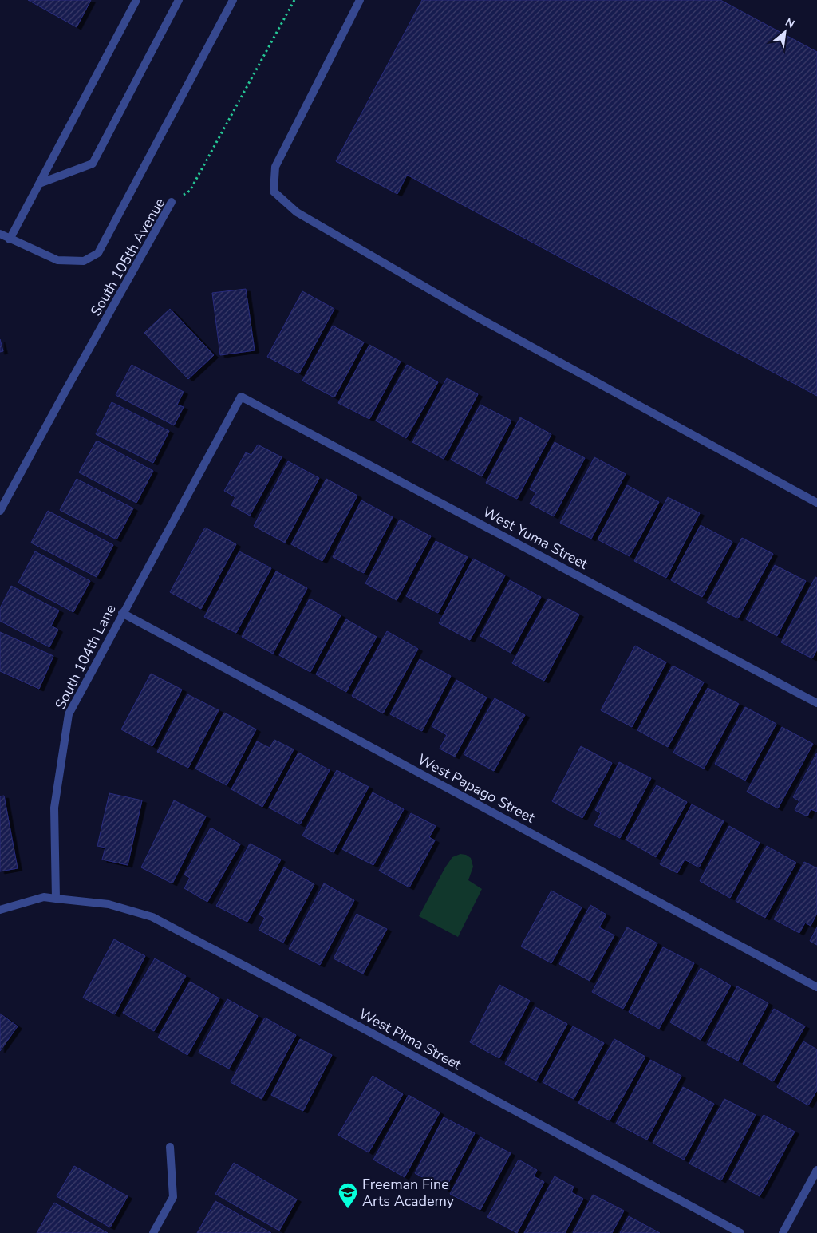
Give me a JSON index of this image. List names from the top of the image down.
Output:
{
  "streets": {
    "street": [
      "South 105th Avenue",
      "West Yuma Street",
      "South 104th Lane",
      "West Papago Street",
      "West Pima Street"
    ]
  },
  "crossings": [
    ["West Yuma Street", "South 104th Lane"],
    ["South 104th Lane", "West Papago Street"],
    ["South 104th Lane", "West Pima Street"]
  ],
  "places": {
    "school or university": ["Freeman Fine Arts Academy"]
  },
  "north": "top right"
}
